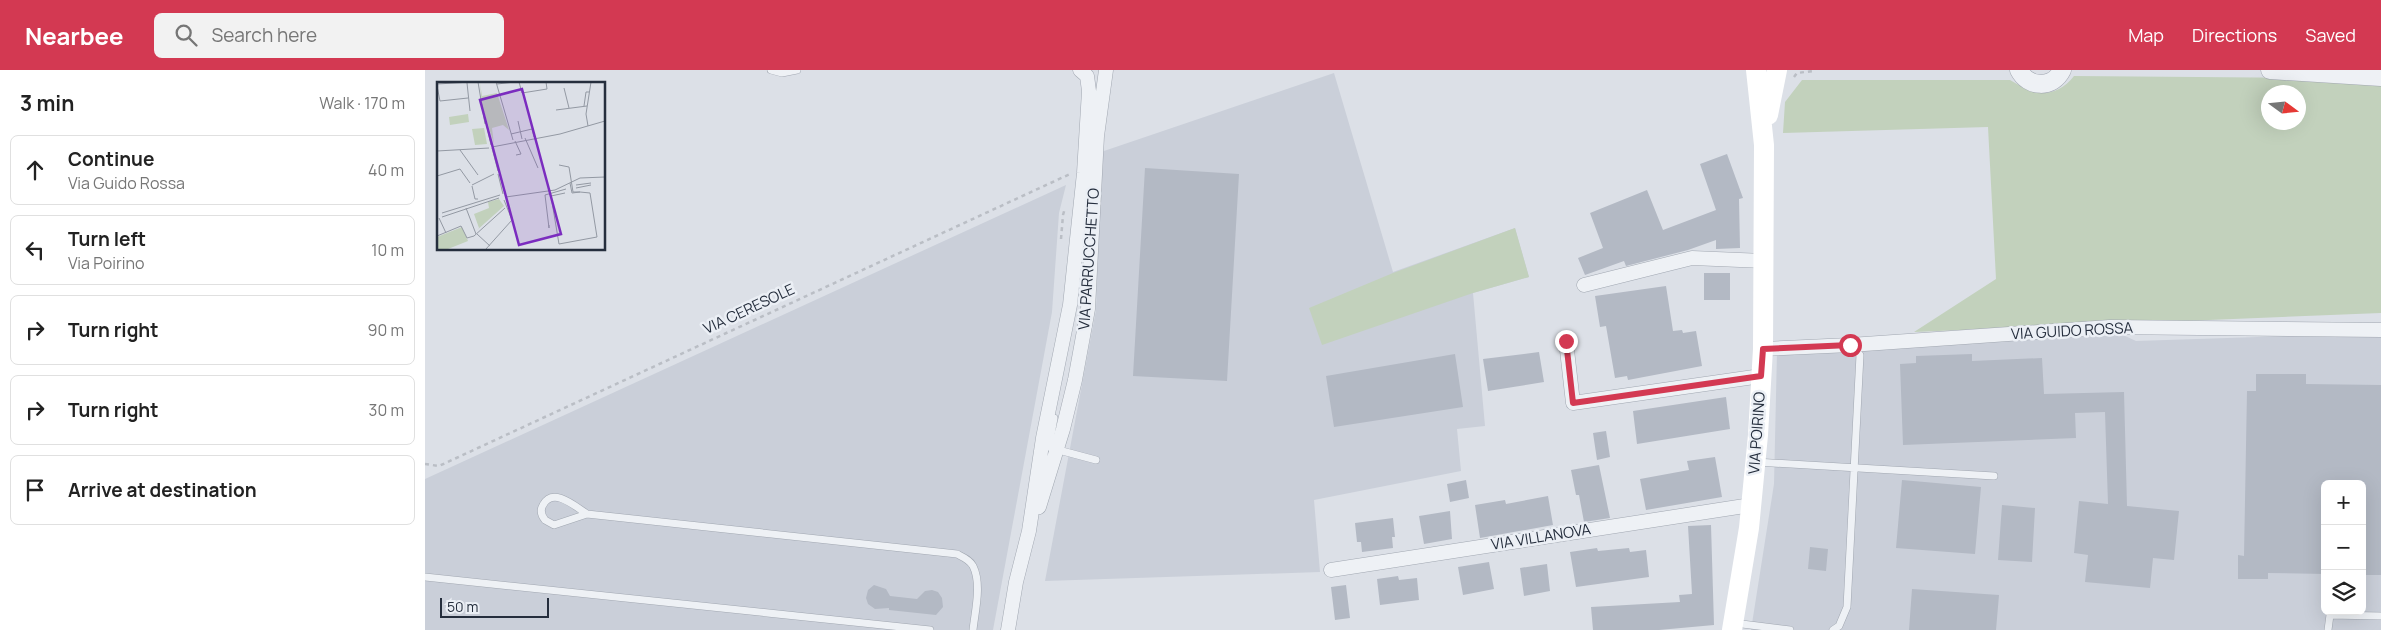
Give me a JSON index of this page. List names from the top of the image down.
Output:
{
  "streets": {
    "main road": ["VIA POIRINO"],
    "street": ["VIA PARRUCCHETTO", "VIA GUIDO ROSSA", "VIA VILLANOVA"],
    "path": ["VIA CERESOLE"]
  },
  "crossings": [
    ["VIA PARRUCCHETTO", "VIA CERESOLE"],
    ["VIA GUIDO ROSSA", "VIA POIRINO"],
    ["VIA POIRINO", "VIA VILLANOVA"]
  ],
  "scale_bar": "50 m",
  "north": "right",
  "page": {
    "header": "Nearbee",
    "search": "Search here",
    "nav": ["Map", "Directions", "Saved"],
    "heading": ["3 min", "Walk · 170 m"],
    "list": [
      ["Continue", "Via Guido Rossa", "40 m"],
      ["Turn left", "Via Poirino", "10 m"],
      ["Turn right", "90 m"],
      ["Turn right", "30 m"],
      "Arrive at destination"
    ],
    "map_buttons": ["+", "−"],
    "scale": "50 m"
  }
}
